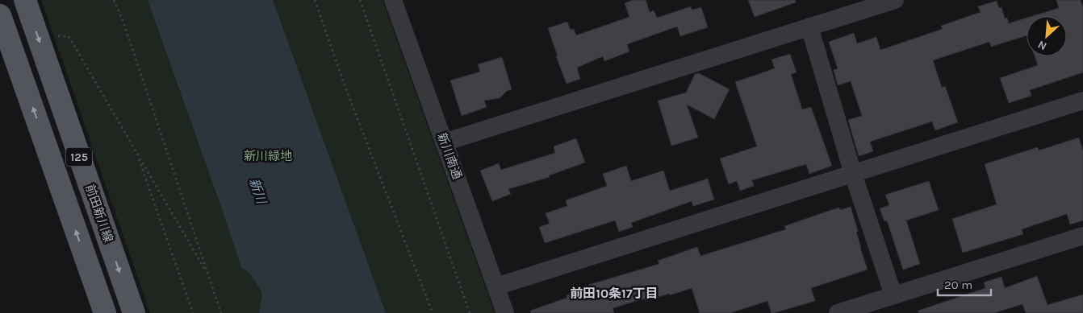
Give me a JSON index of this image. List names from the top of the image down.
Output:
{
  "streets": {
    "main road": ["125", "前田新川線"],
    "street": ["新川南通"]
  },
  "districts": ["前田10条17丁目"],
  "water": ["新川"],
  "parks": ["新川緑地"],
  "scale_bar": "20 m",
  "north": "bottom left"
}
